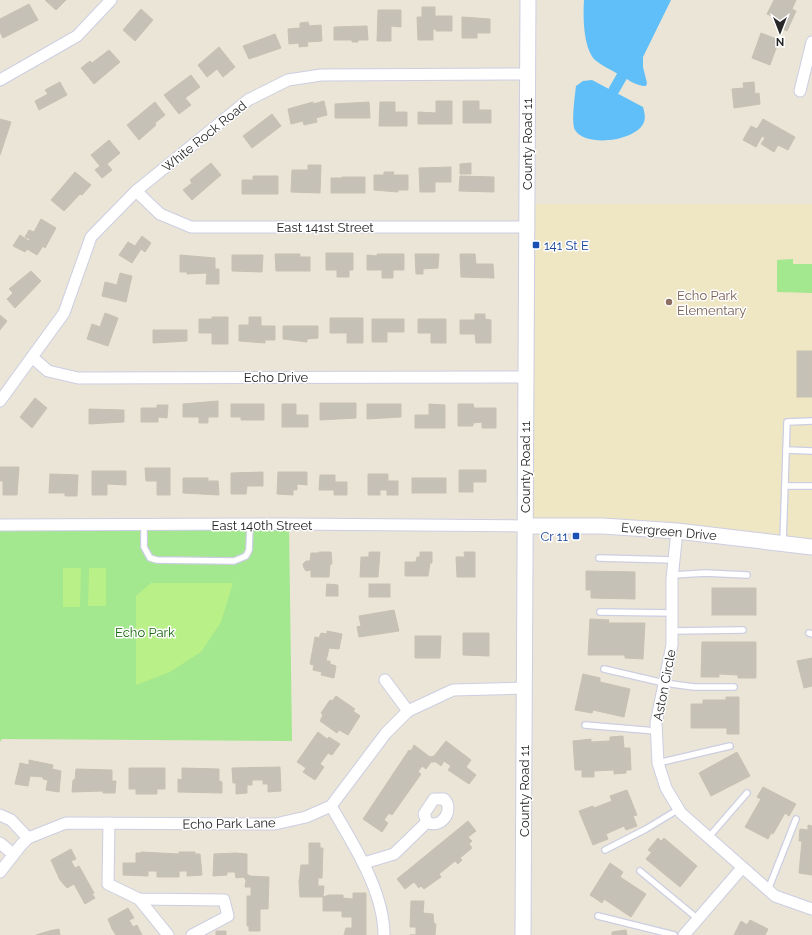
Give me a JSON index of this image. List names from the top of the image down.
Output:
{
  "streets": {
    "street": [
      "White Rock Road",
      "County Road 11",
      "East 141st Street",
      "Echo Drive",
      "East 140th Street",
      "Evergreen Drive",
      "Aston Circle",
      "Echo Park Lane"
    ]
  },
  "crossings": [
    ["White Rock Road", "County Road 11"],
    ["White Rock Road", "East 141st Street"],
    ["White Rock Road", "Echo Drive"],
    ["County Road 11", "East 141st Street"],
    ["County Road 11", "Echo Drive"],
    ["County Road 11", "East 140th Street"],
    ["County Road 11", "Evergreen Drive"],
    ["County Road 11", "Echo Park Lane"],
    ["East 140th Street", "Evergreen Drive"],
    ["Evergreen Drive", "Aston Circle"]
  ],
  "parks": ["Echo Park"],
  "places": {
    "transit": ["141 St E", "Cr 11"],
    "other": ["Echo Park Elementary"]
  },
  "north": "bottom"
}
